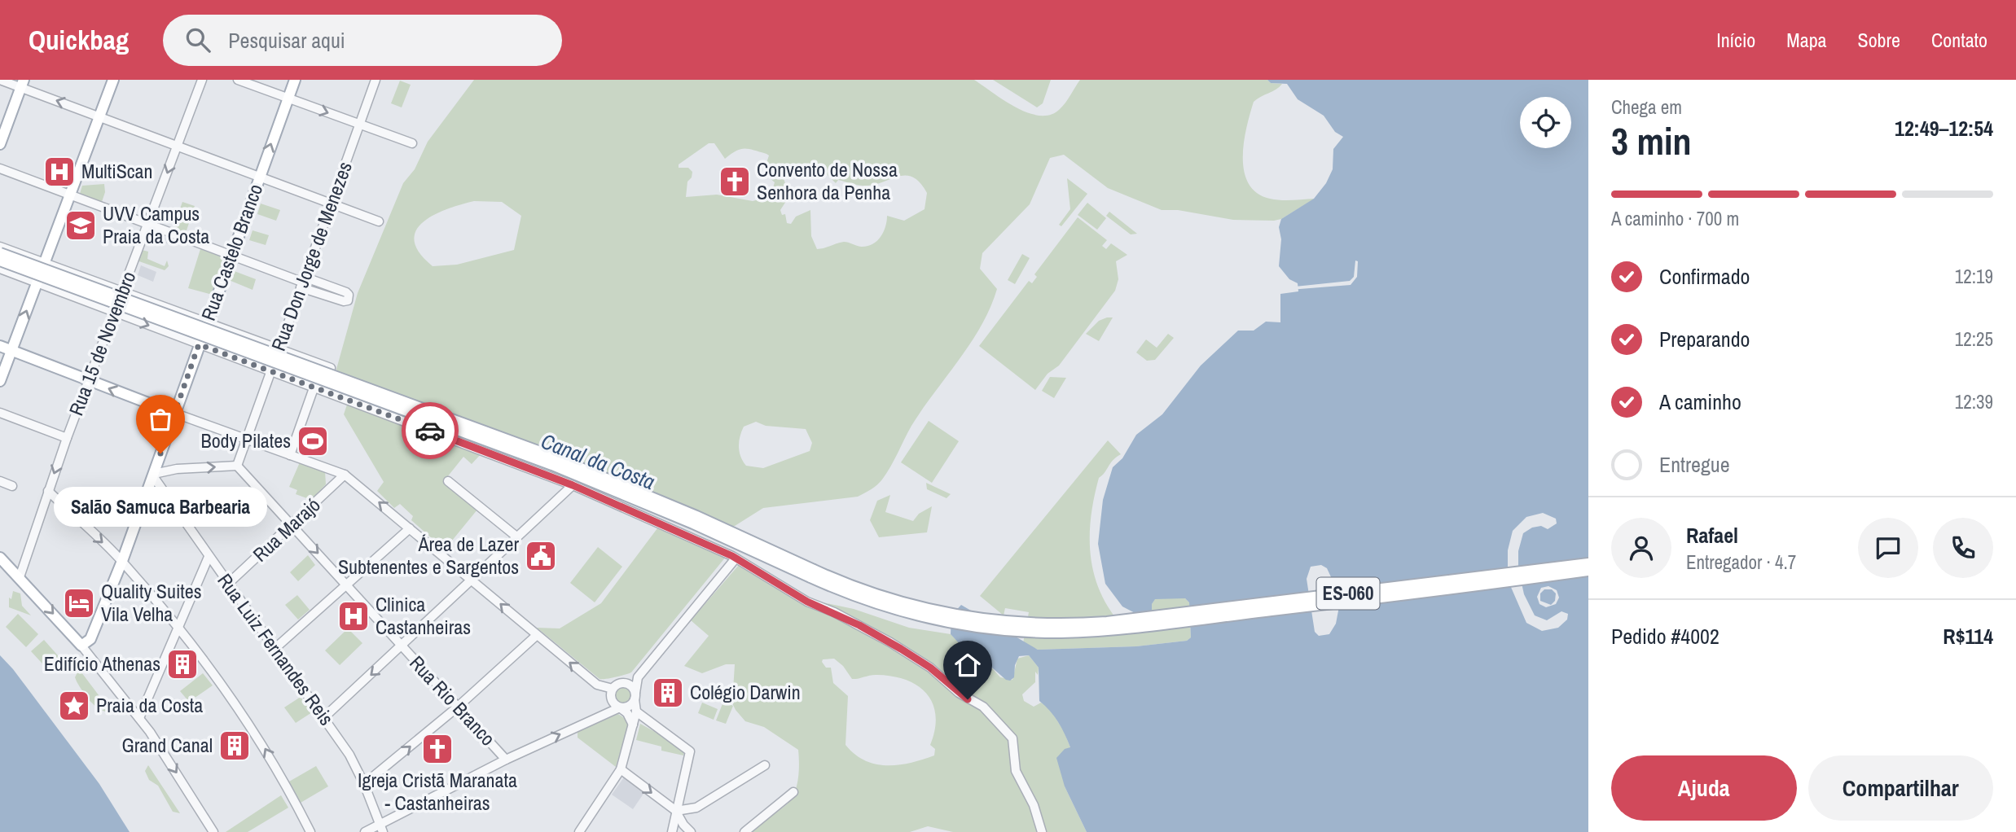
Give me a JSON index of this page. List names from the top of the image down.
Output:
{
  "streets": {
    "main road": ["Rua Castelo Branco", "ES-060"],
    "street": [
      "Rua Don Jorge de Menezes",
      "Rua 15 de Novembro",
      "Rua Marajó",
      "Rua Luiz Fernandes Reis",
      "Rua Rio Branco"
    ]
  },
  "crossings": [
    ["Rua Castelo Branco", "Rua Luiz Fernandes Reis"],
    ["Rua Don Jorge de Menezes", "Rua Rio Branco"],
    ["Rua Marajó", "Rua Luiz Fernandes Reis"],
    ["Rua Marajó", "Rua Rio Branco"]
  ],
  "water": ["Canal da Costa"],
  "places": {
    "hospital": ["MultiScan", "Clinica Castanheiras"],
    "church": ["Convento de Nossa Senhora da Penha", "Igreja Cristã Maranata - Castanheiras"],
    "school or university": ["UVV Campus Praia da Costa"],
    "sports": ["Body Pilates"],
    "other": ["Salão Samuca Barbearia"],
    "public building": ["Área de Lazer Subtenentes e Sargentos"],
    "hotel": ["Quality Suites Vila Velha"],
    "building": ["Edifício Athenas", "Colégio Darwin", "Grand Canal"],
    "place": ["Praia da Costa"]
  },
  "page": {
    "header": "Quickbag",
    "search": "Pesquisar aqui",
    "nav": [
      "Início",
      "Mapa",
      "Sobre",
      "Contato"
    ],
    "heading": ["3 min", "Chega em", "12:49–12:54"],
    "panel": [
      "Rafael",
      "Entregador · 4.7",
      "Pedido #4002",
      "R$114"
    ],
    "bar": "A caminho · 700 m",
    "list": [
      ["Confirmado", "12:19"],
      ["Preparando", "12:25"],
      ["A caminho", "12:39"],
      "Entregue"
    ],
    "bubble": "Salão Samuca Barbearia",
    "buttons": ["Ajuda", "Compartilhar"]
  }
}
